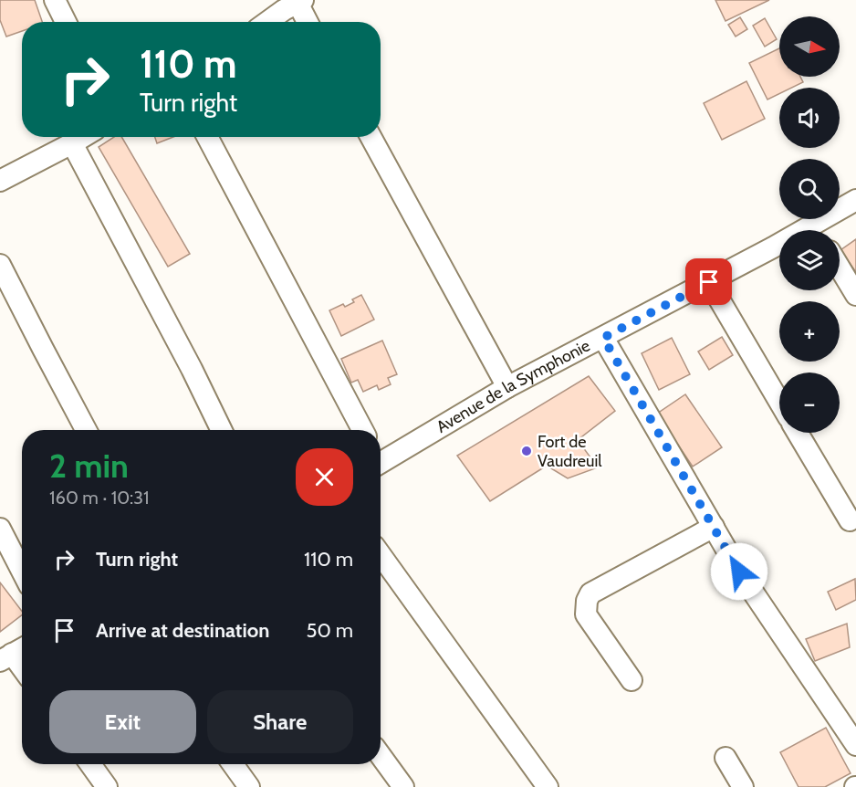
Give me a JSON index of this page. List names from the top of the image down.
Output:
{
  "streets": {
    "street": ["Avenue de la Symphonie"]
  },
  "places": ["Fort de Vaudreuil"],
  "north": "right",
  "page": {
    "map_buttons": ["+", "−"],
    "turn": ["110 m", "Turn right"],
    "heading": ["2 min", "160 m · 10:31"],
    "list": [
      {
        "name": "Turn right",
        "value": "110 m"
      },
      {
        "name": "Arrive at destination",
        "value": "50 m"
      }
    ],
    "buttons": ["Exit", "Share"]
  }
}
